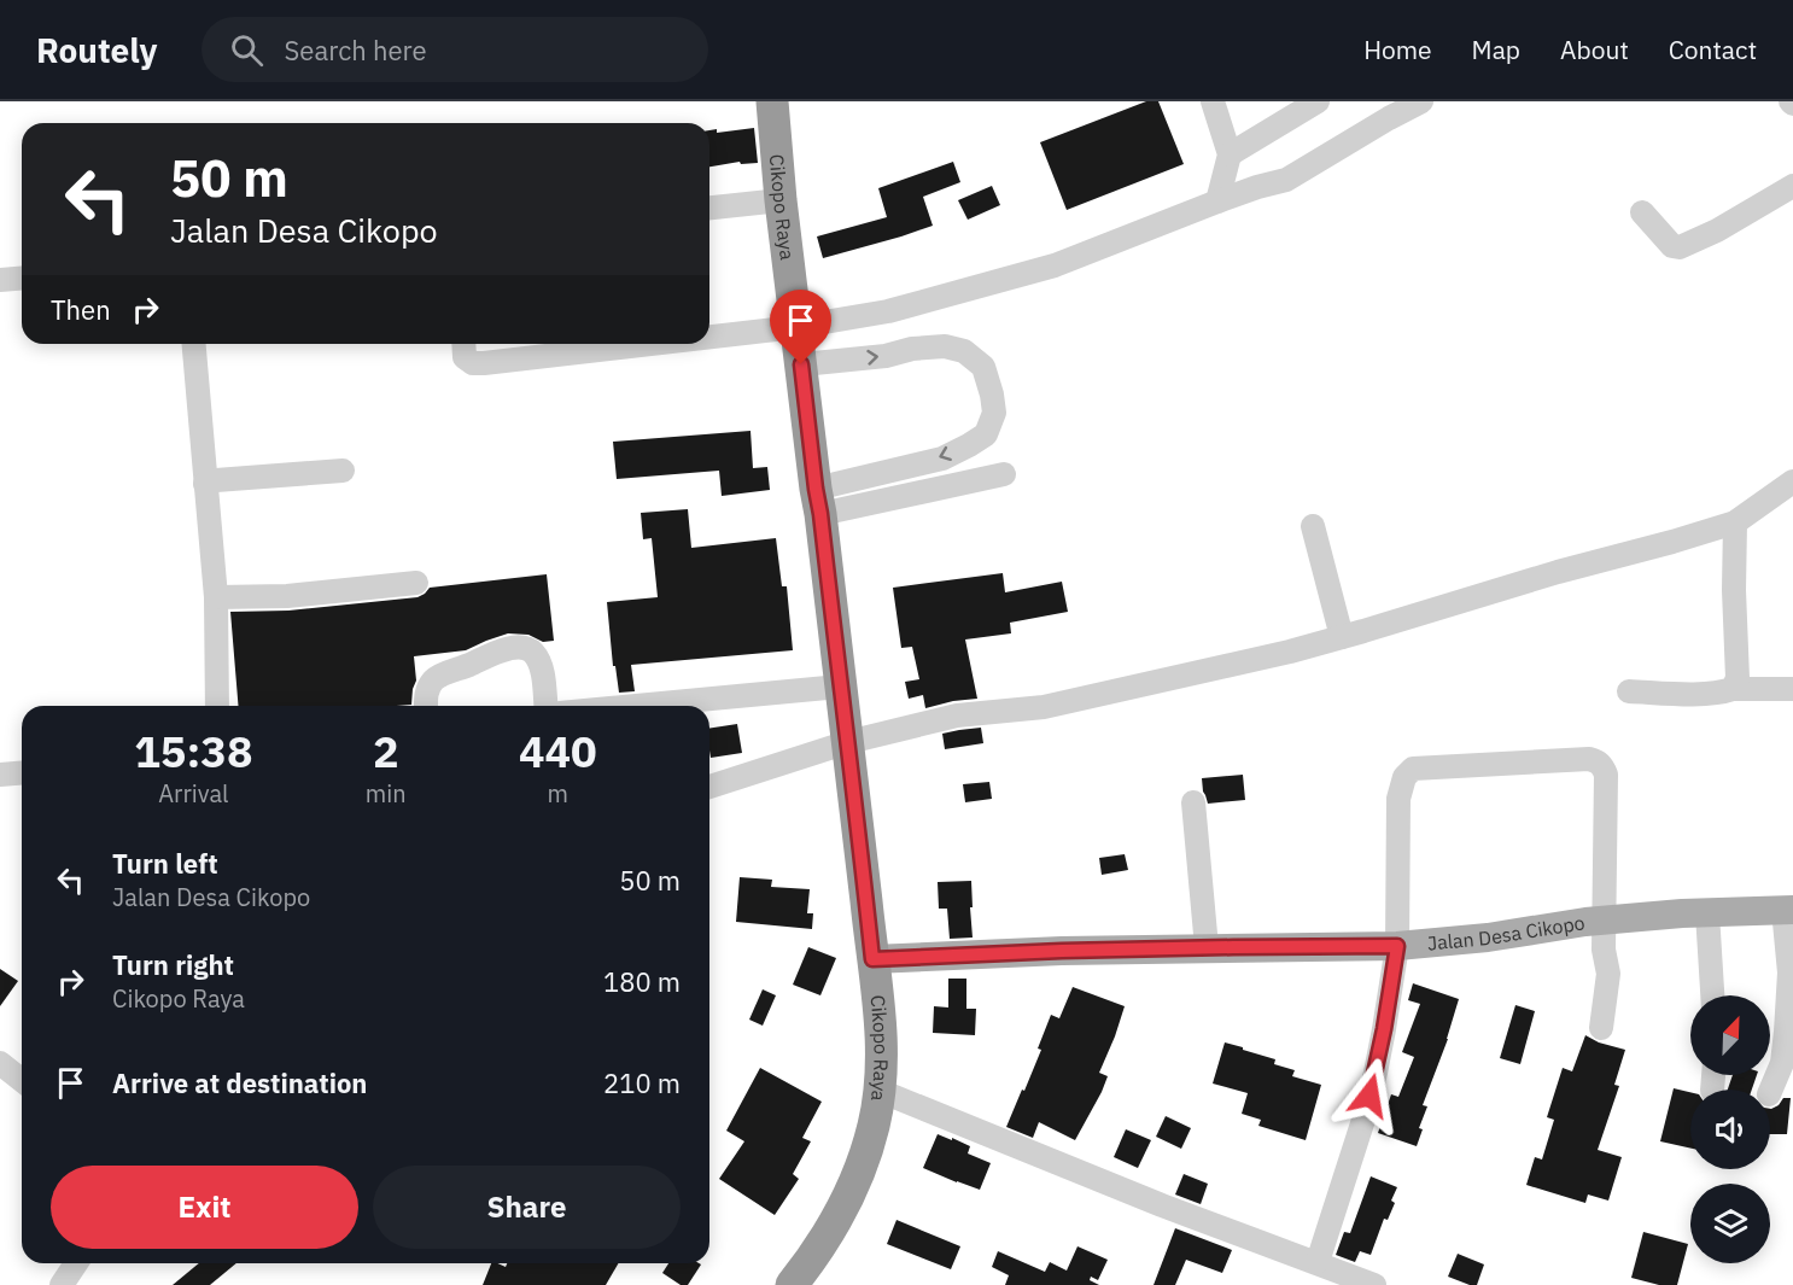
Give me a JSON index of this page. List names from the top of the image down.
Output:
{
  "streets": {
    "highway": ["Cikopo Raya"],
    "main road": ["Jalan Desa Cikopo"]
  },
  "crossings": [
    ["Cikopo Raya", "Jalan Desa Cikopo"]
  ],
  "north": "top right",
  "page": {
    "header": "Routely",
    "search": "Search here",
    "nav": [
      "Home",
      "Map",
      "About",
      "Contact"
    ],
    "turn": ["50 m", "Jalan Desa Cikopo"],
    "then": "Then",
    "eta": [
      "15:38",
      "Arrival",
      "2",
      "min",
      "440",
      "m"
    ],
    "list": [
      {
        "name": "Turn left",
        "note": "Jalan Desa Cikopo",
        "value": "50 m"
      },
      {
        "name": "Turn right",
        "note": "Cikopo Raya",
        "value": "180 m"
      },
      {
        "name": "Arrive at destination",
        "value": "210 m"
      }
    ],
    "buttons": ["Exit", "Share"]
  }
}
